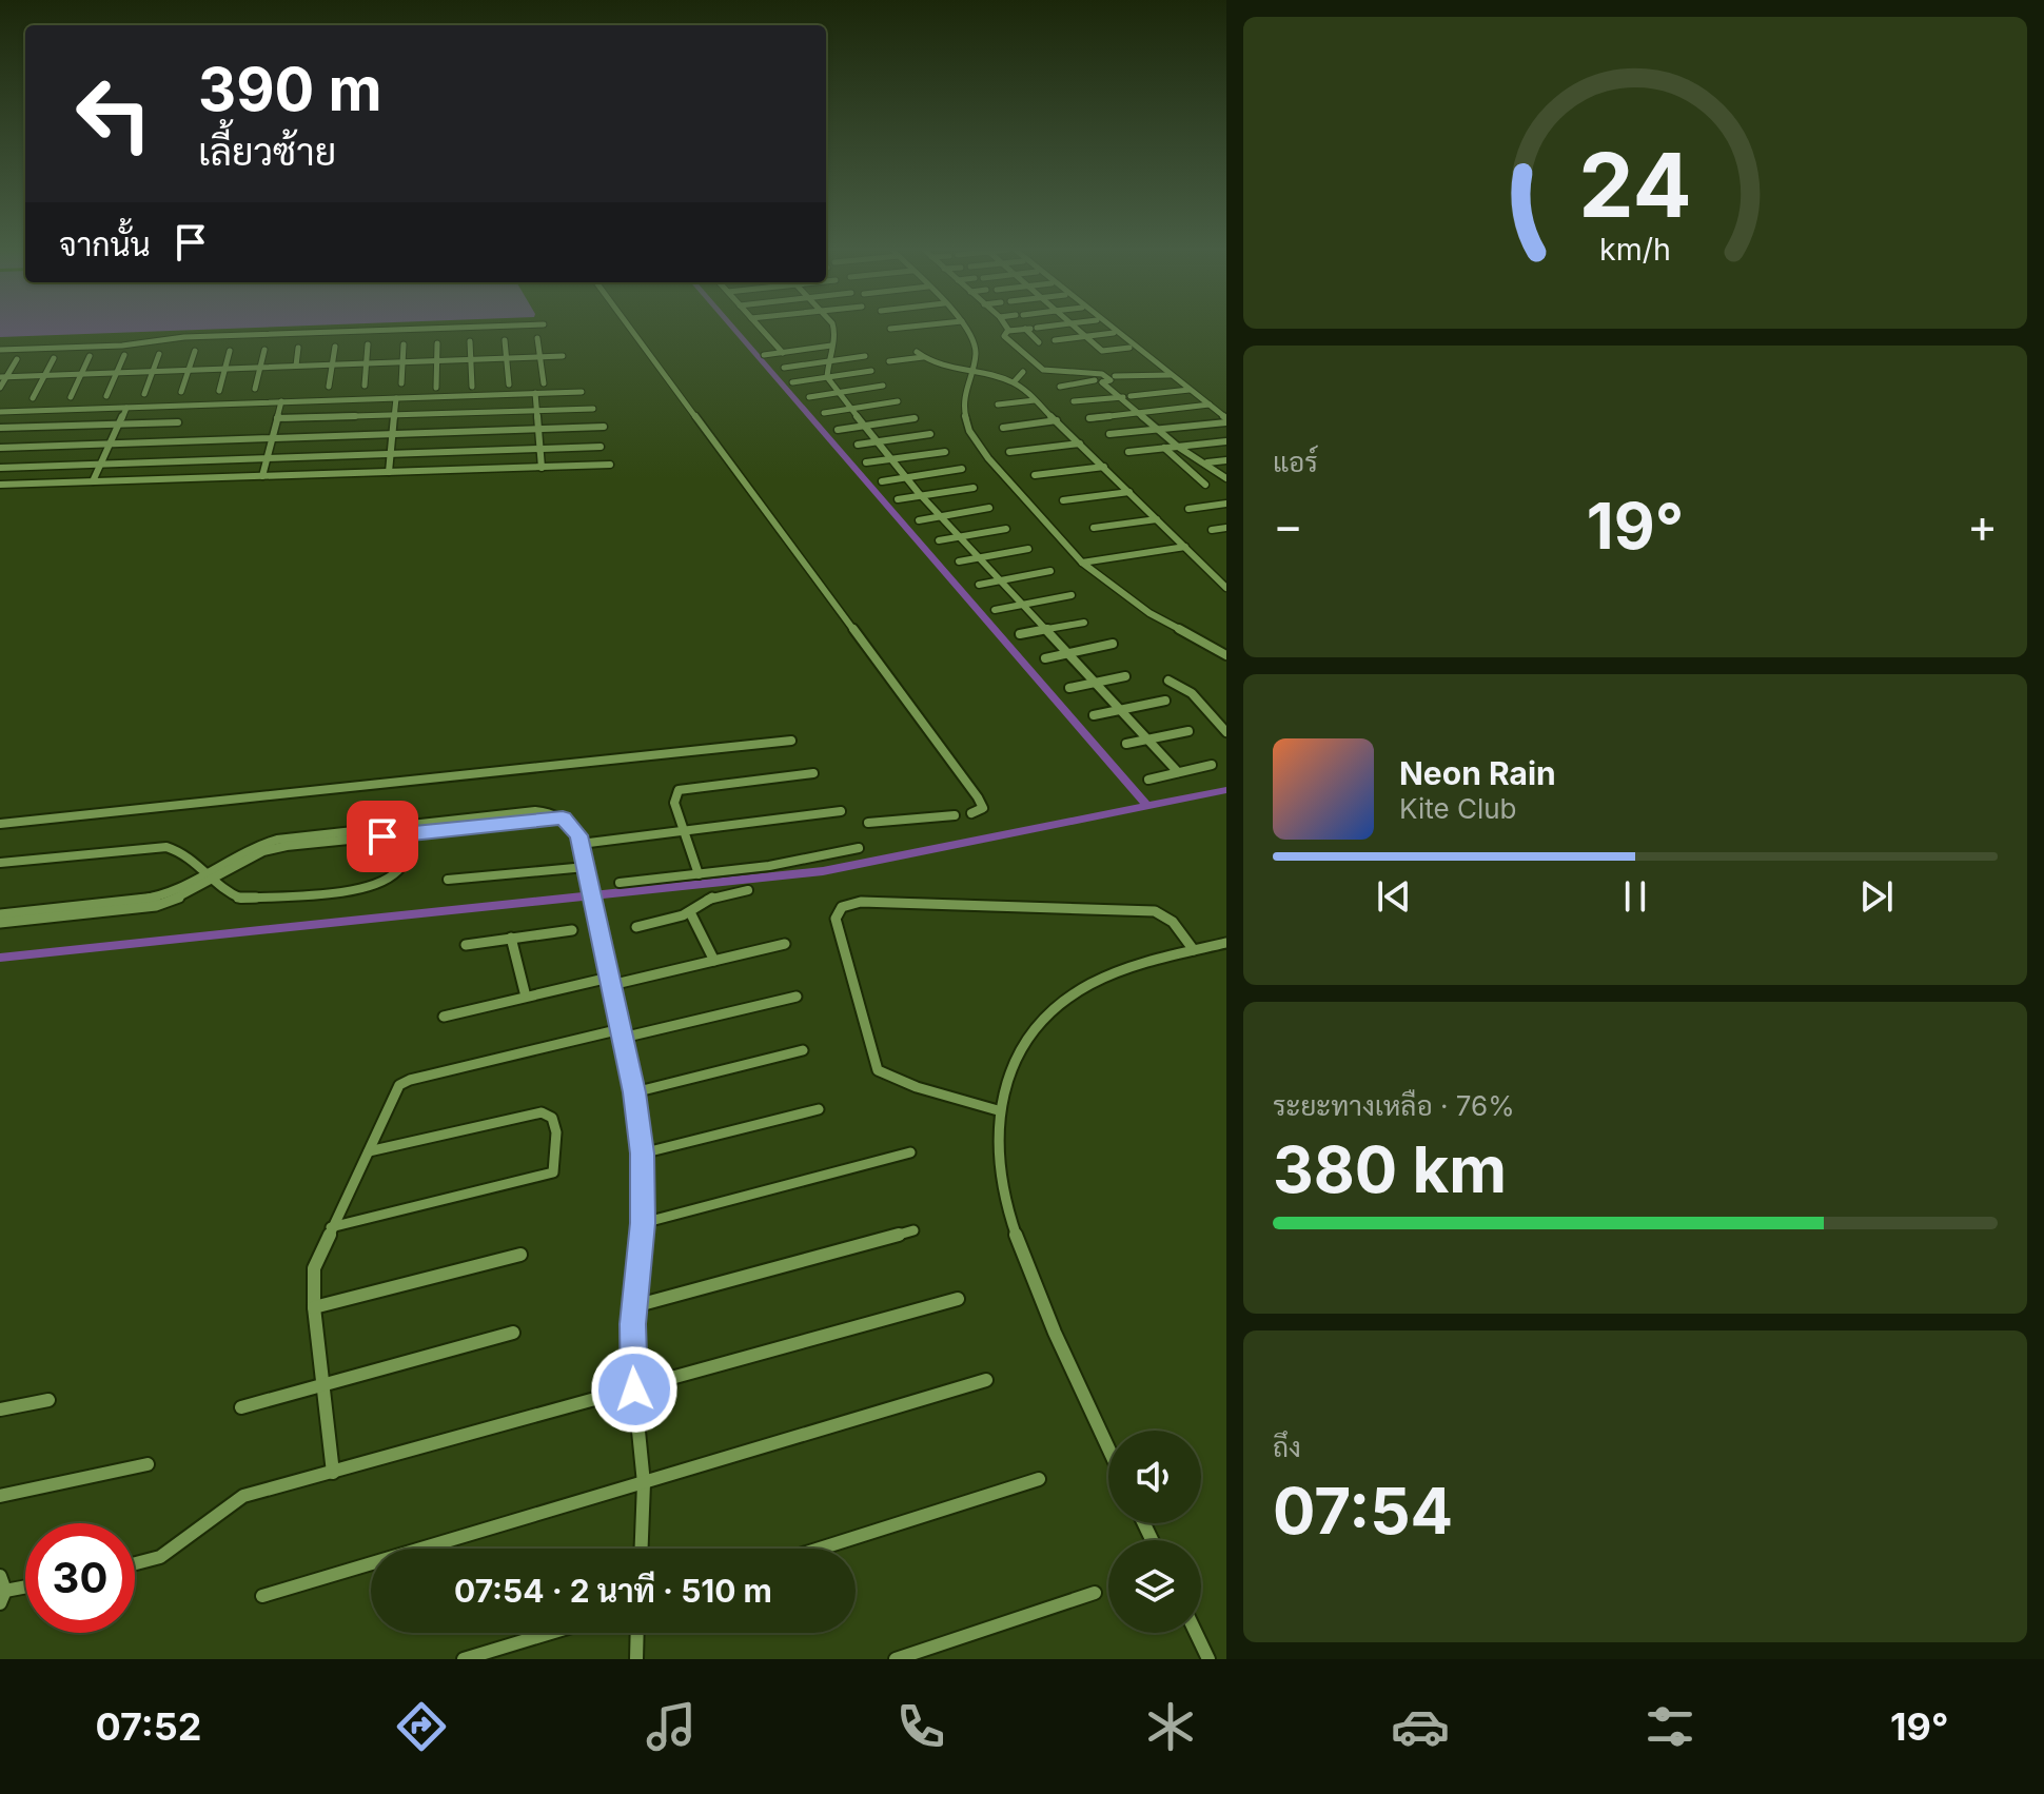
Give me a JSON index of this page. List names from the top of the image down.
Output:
{
  "page": {
    "turn": ["390 m", "เลี้ยวซ้าย"],
    "then": "จากนั้น",
    "tile": [
      "แอร์",
      ["ระยะทางเหลือ · 76%", "380 km"],
      ["ถึง", "07:54"]
    ],
    "heat": ["−", "19°", "+"],
    "song": ["Neon Rain", "Kite Club"],
    "limit": "30",
    "trip": "07:54 · 2 นาที · 510 m",
    "tabs": ["07:52", "19°"],
    "gauge": ["24", "km/h"]
  }
}
